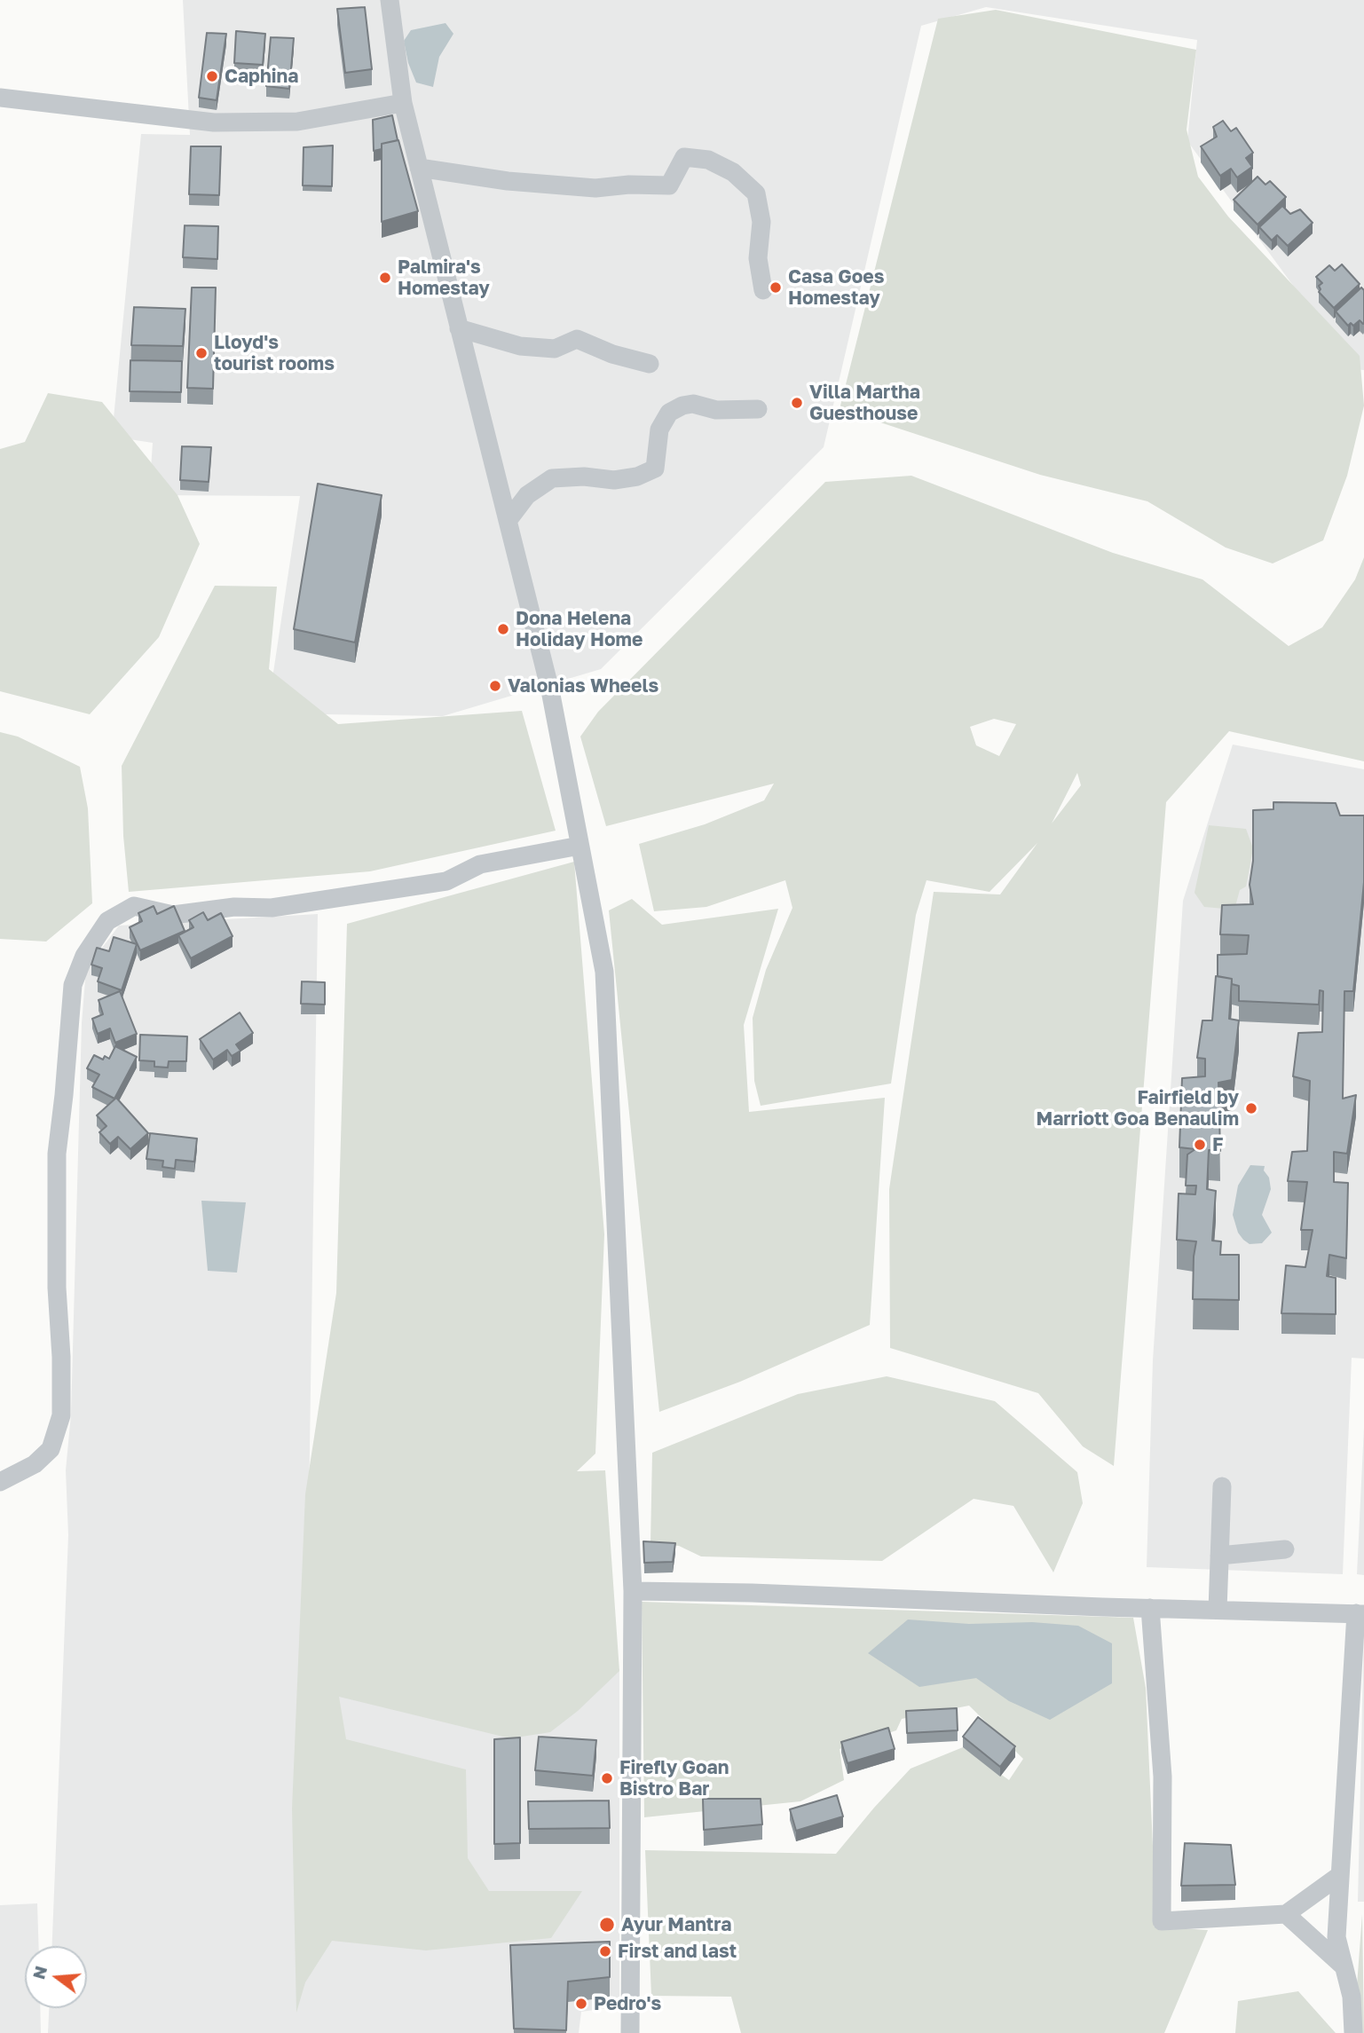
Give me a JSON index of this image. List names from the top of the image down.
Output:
{
  "places": [
    "Caphina",
    "Palmira's Homestay",
    "Casa Goes Homestay",
    "Lloyd's tourist rooms",
    "Villa Martha Guesthouse",
    "Dona Helena Holiday Home",
    "Valonias Wheels",
    "Fairfield by Marriott Goa Benaulim",
    "F",
    "Firefly Goan Bistro Bar",
    "Ayur Mantra",
    "First and last",
    "Pedro's"
  ],
  "north": "left"
}
